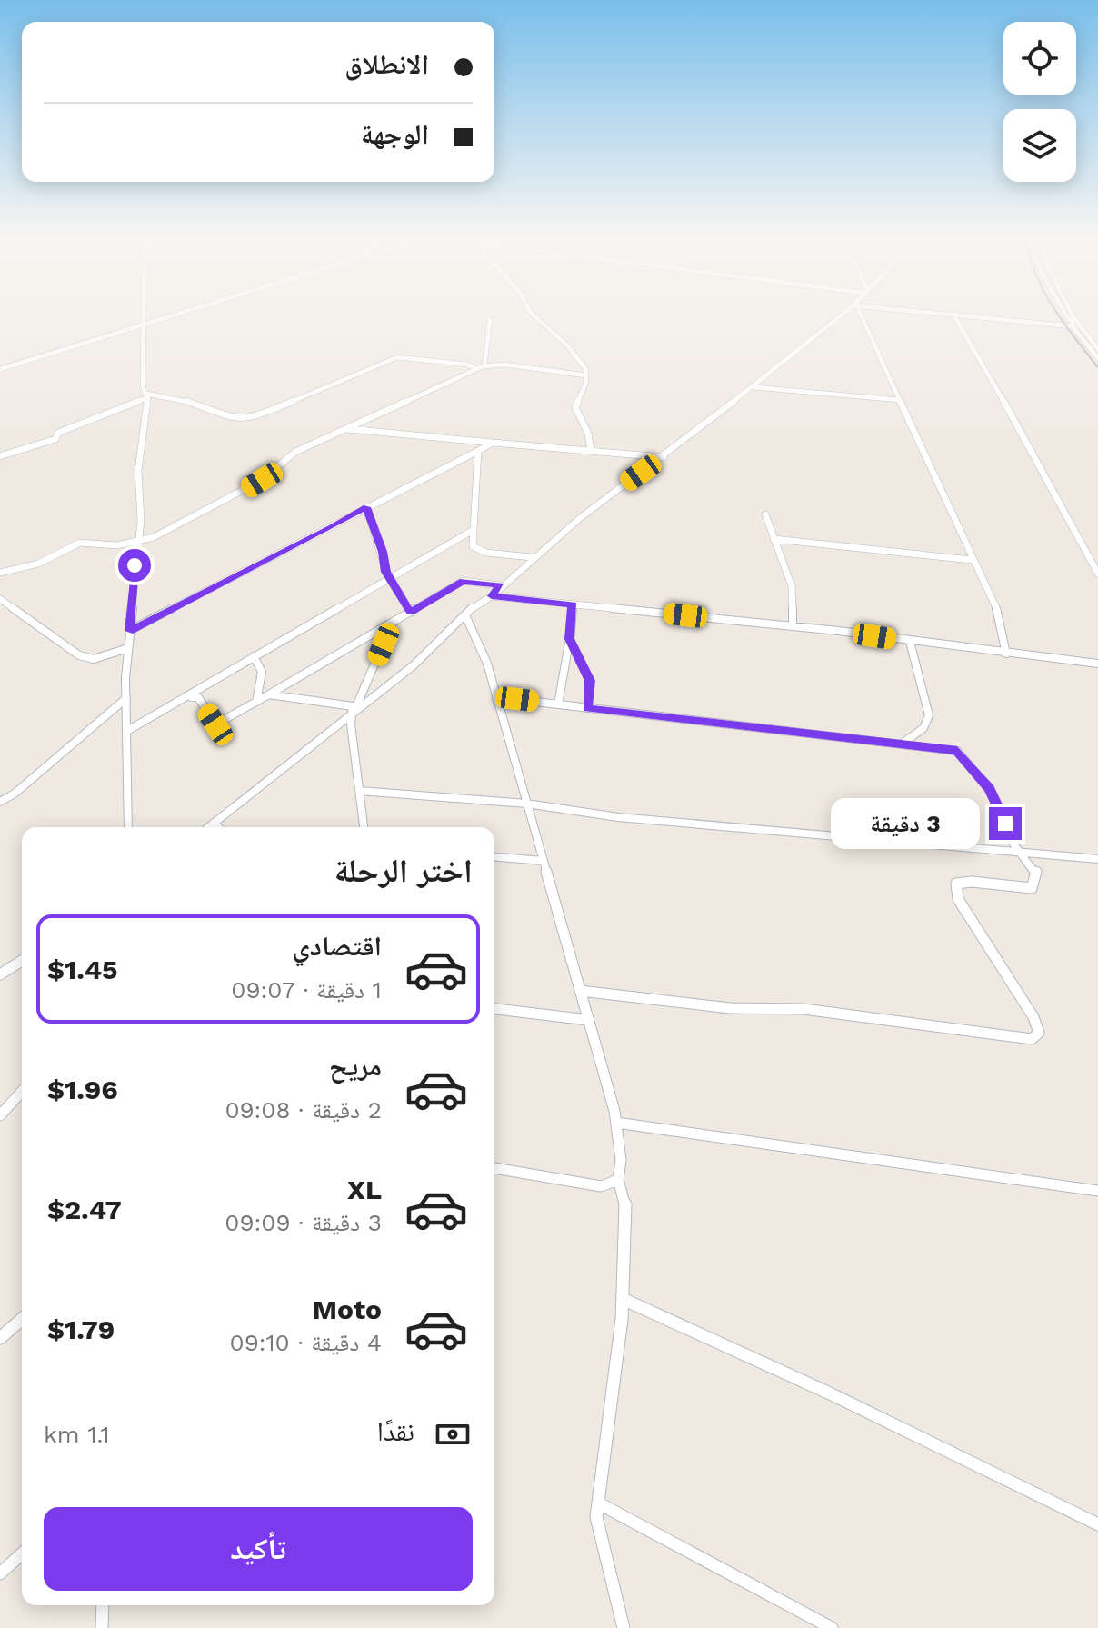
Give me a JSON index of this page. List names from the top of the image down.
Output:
{
  "page": {
    "banner": ["الانطلاق", "الوجهة"],
    "bubble": "3 دقيقة",
    "heading": "اختر الرحلة",
    "list": [
      {
        "name": "اقتصادي",
        "note": "1 دقيقة · 09:07",
        "value": "$1.45"
      },
      {
        "name": "مريح",
        "note": "2 دقيقة · 09:08",
        "value": "$1.96"
      },
      {
        "name": "XL",
        "note": "3 دقيقة · 09:09",
        "value": "$2.47"
      },
      {
        "name": "Moto",
        "note": "4 دقيقة · 09:10",
        "value": "$1.79"
      }
    ],
    "pay": ["نقدًا", "1.1 km"],
    "buttons": "تأكيد"
  }
}
